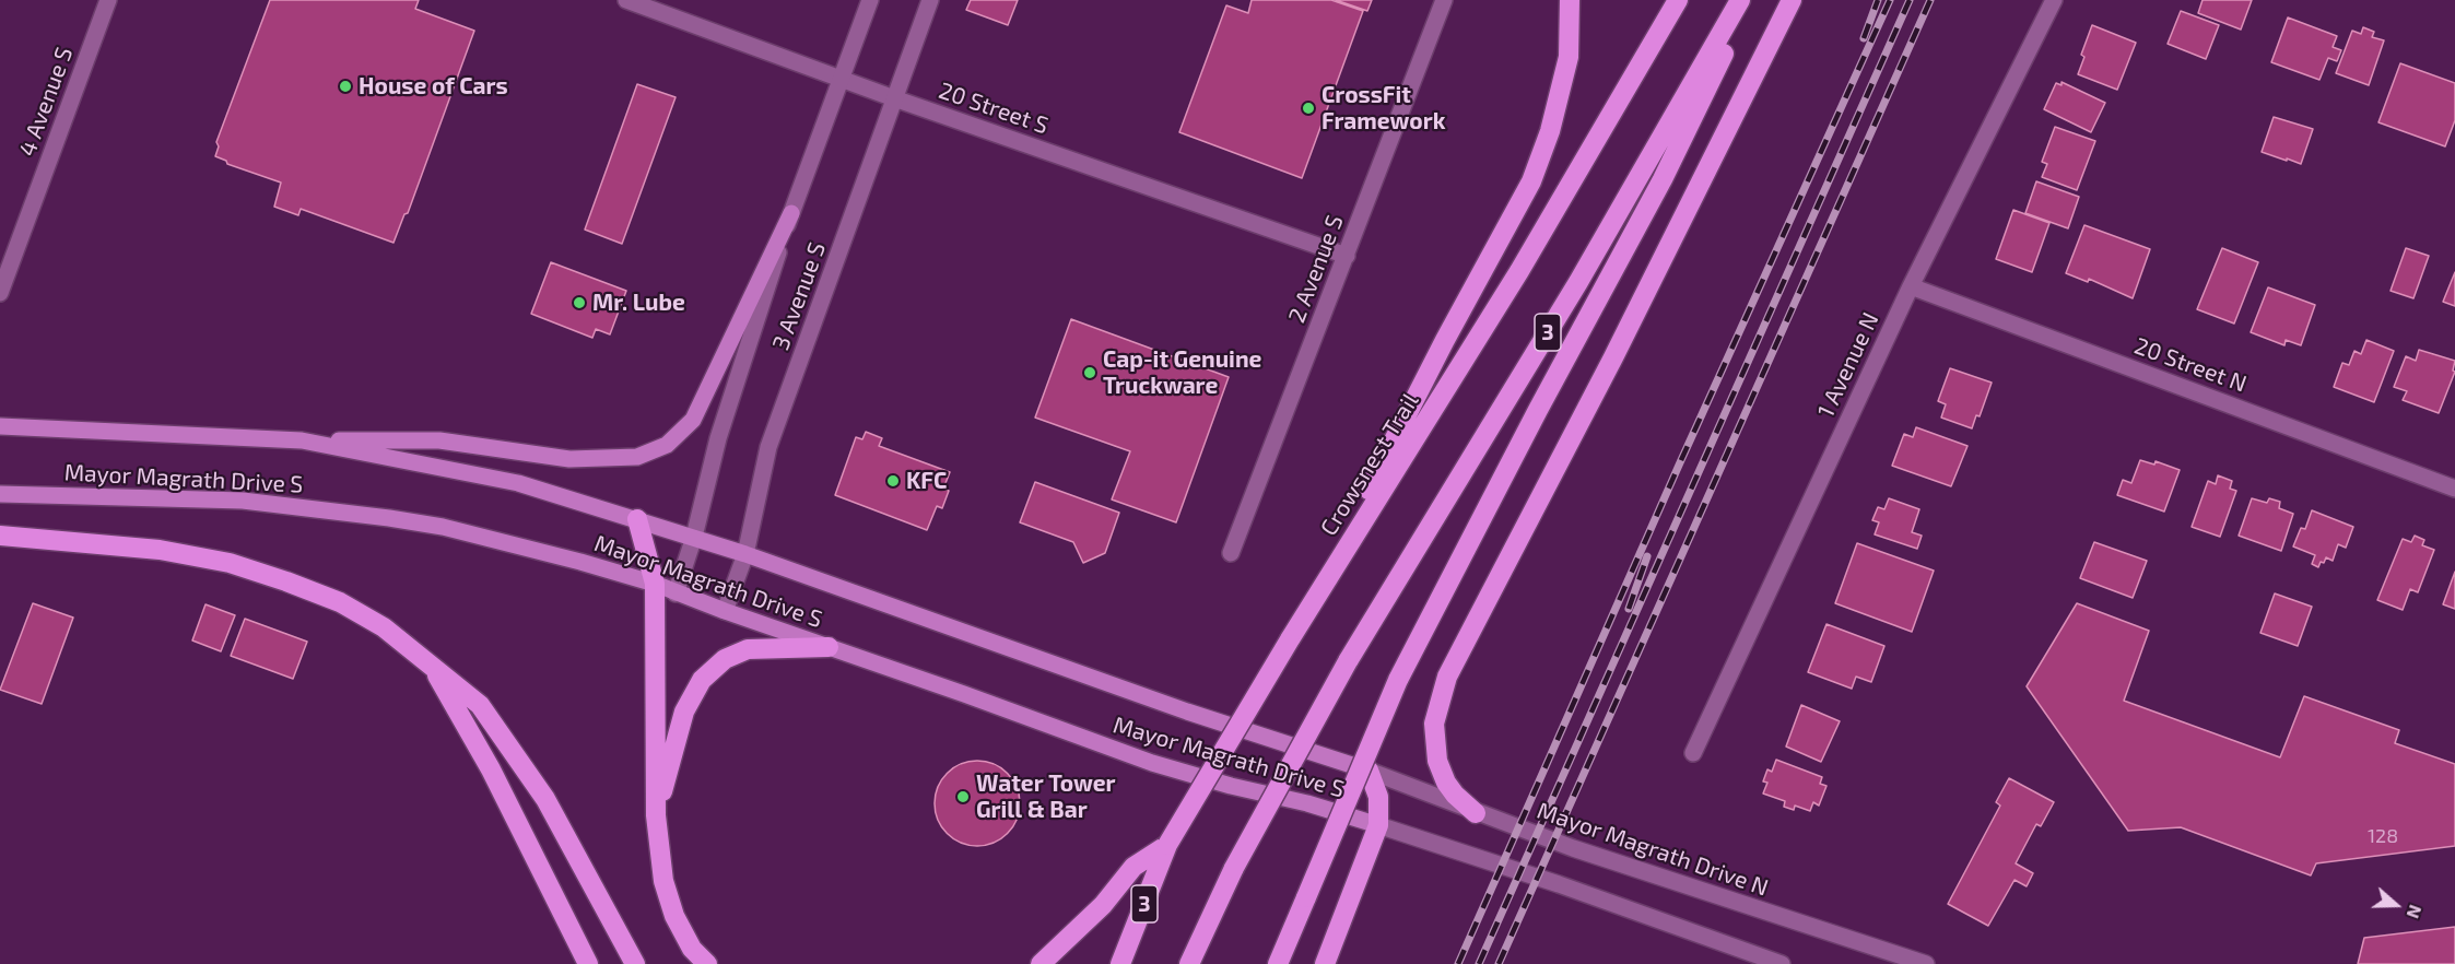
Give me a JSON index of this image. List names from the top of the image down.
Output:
{
  "streets": {
    "highway": ["3", "Crowsnest Trail"],
    "main road": ["Mayor Magrath Drive S"],
    "street": [
      "4 Avenue S",
      "20 Street S",
      "2 Avenue S",
      "3 Avenue S",
      "1 Avenue N",
      "20 Street N",
      "Mayor Magrath Drive N"
    ]
  },
  "crossings": [
    ["20 Street S", "2 Avenue S"],
    ["20 Street S", "3 Avenue S"],
    ["3 Avenue S", "Mayor Magrath Drive S"],
    ["1 Avenue N", "20 Street N"],
    ["Mayor Magrath Drive S", "Mayor Magrath Drive N"]
  ],
  "places": [
    "House of Cars",
    "CrossFit Framework",
    "Mr. Lube",
    "Cap-it Genuine Truckware",
    "KFC",
    "Water Tower Grill & Bar"
  ],
  "house_numbers": ["128"],
  "north": "right"
}
